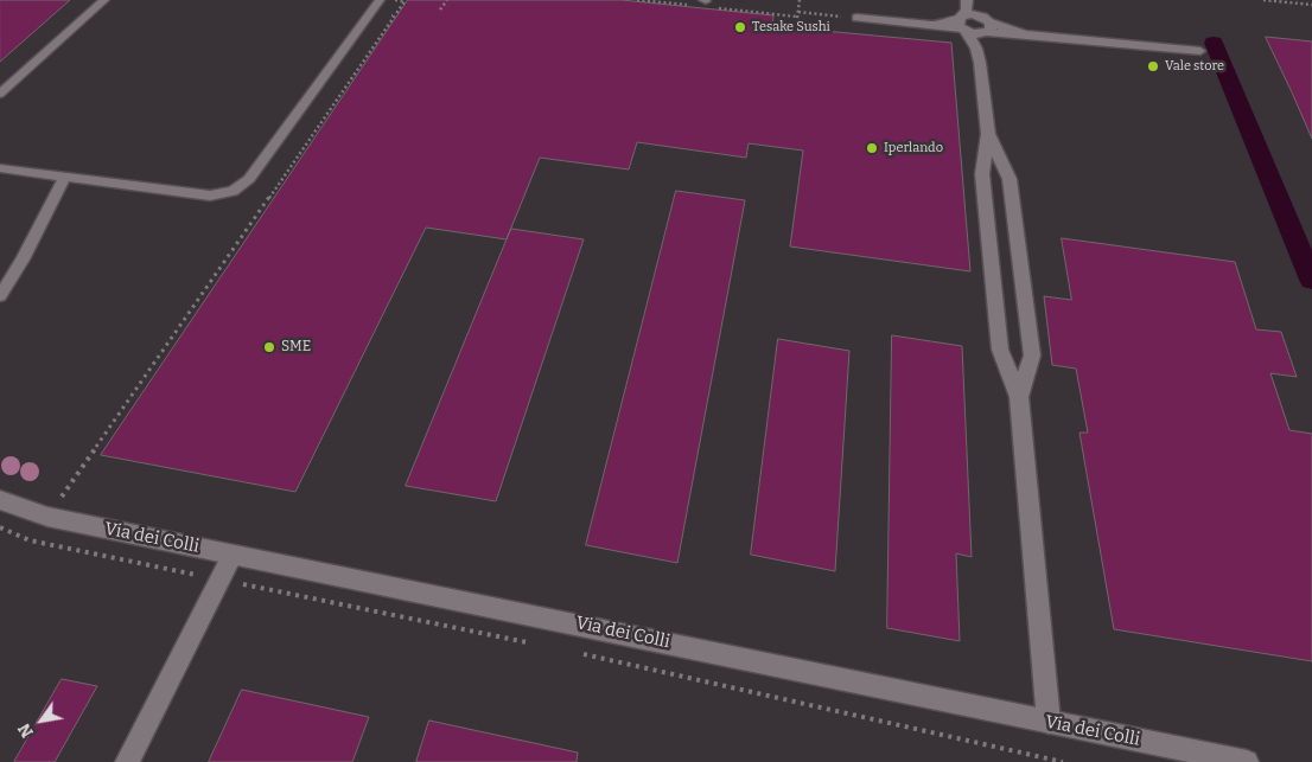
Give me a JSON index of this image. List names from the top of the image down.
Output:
{
  "streets": {
    "street": ["Via dei Colli"]
  },
  "places": [
    "Tesake Sushi",
    "Vale store",
    "Iperlando",
    "SME"
  ],
  "north": "bottom left"
}
